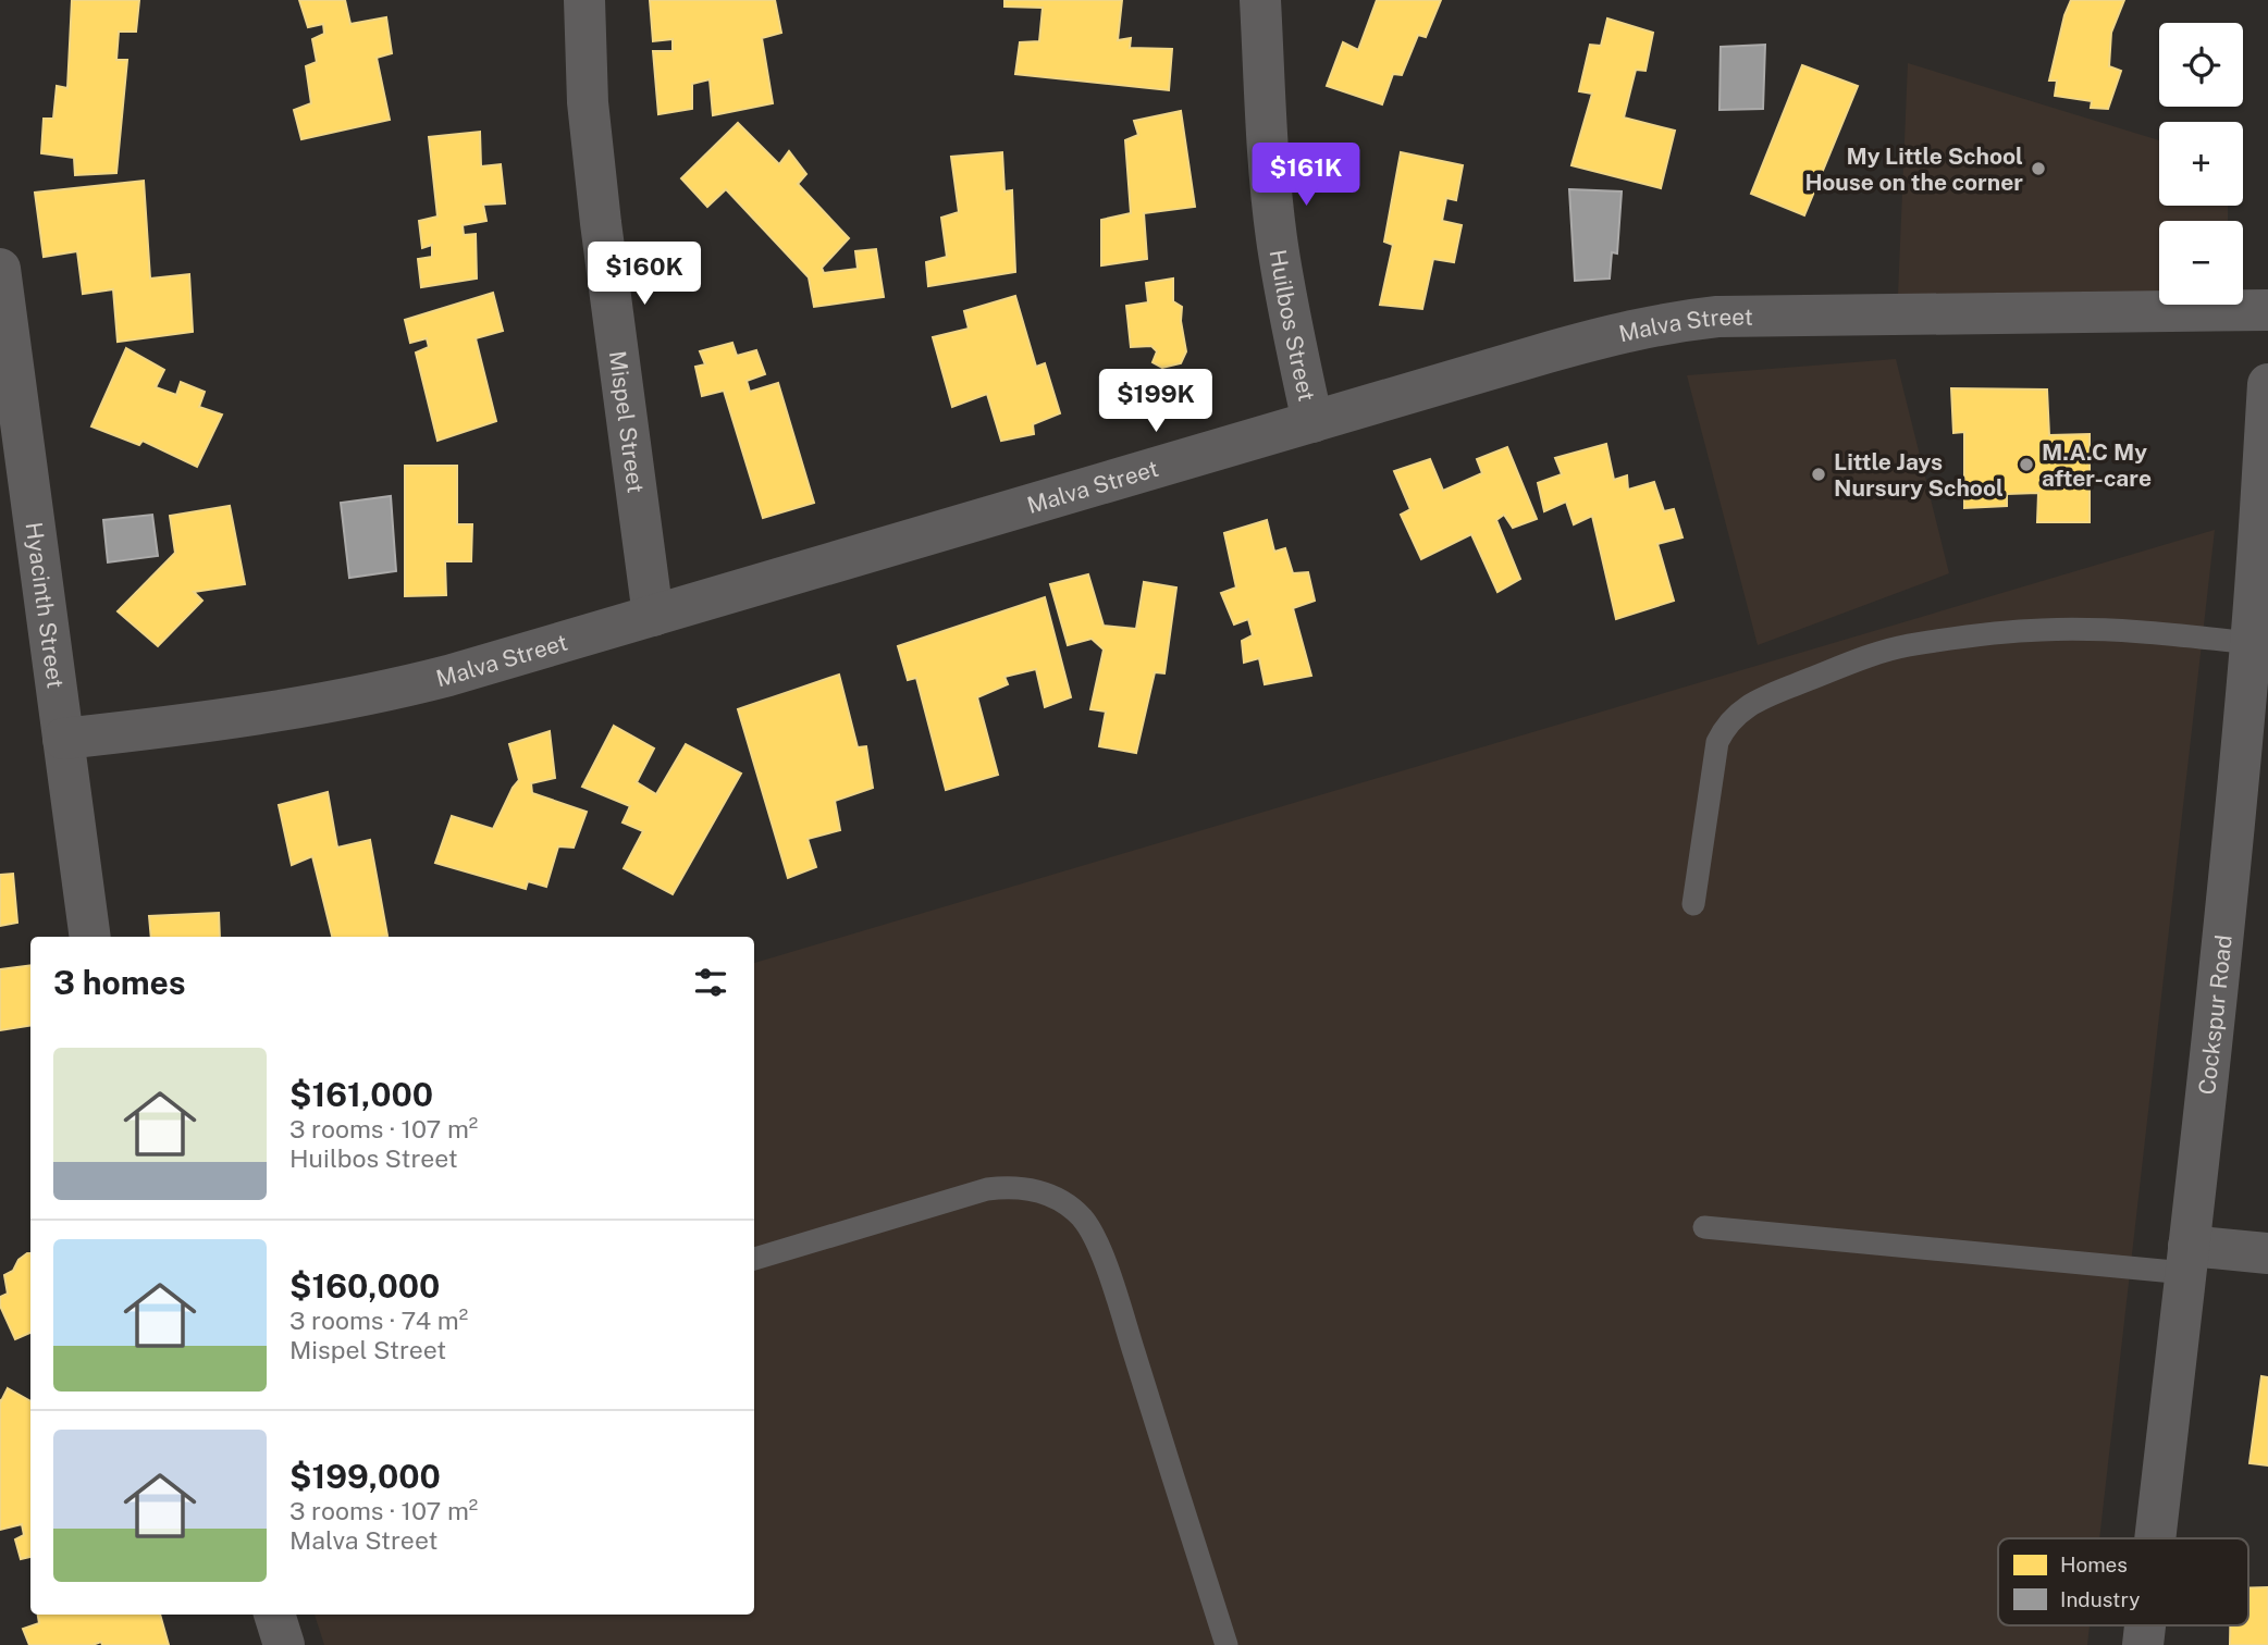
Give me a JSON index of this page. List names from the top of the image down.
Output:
{
  "streets": {
    "street": [
      "Huilbos Street",
      "Malva Street",
      "Mispel Street",
      "Hyacinth Street",
      "Cockspur Road"
    ]
  },
  "crossings": [
    ["Huilbos Street", "Malva Street"],
    ["Malva Street", "Mispel Street"],
    ["Malva Street", "Hyacinth Street"]
  ],
  "places": ["My Little School House on the corner", "M.A.C My after-care", "Little Jays Nursury School"],
  "legend": ["Homes", "Industry"],
  "page": {
    "map_buttons": ["+", "−"],
    "price": ["$161K", "$160K", "$199K"],
    "heading": "3 homes",
    "list": [
      {
        "name": "$161,000",
        "note": "3 rooms · 107 m² · Huilbos Street"
      },
      {
        "name": "$160,000",
        "note": "3 rooms · 74 m² · Mispel Street"
      },
      {
        "name": "$199,000",
        "note": "3 rooms · 107 m² · Malva Street"
      }
    ]
  }
}
